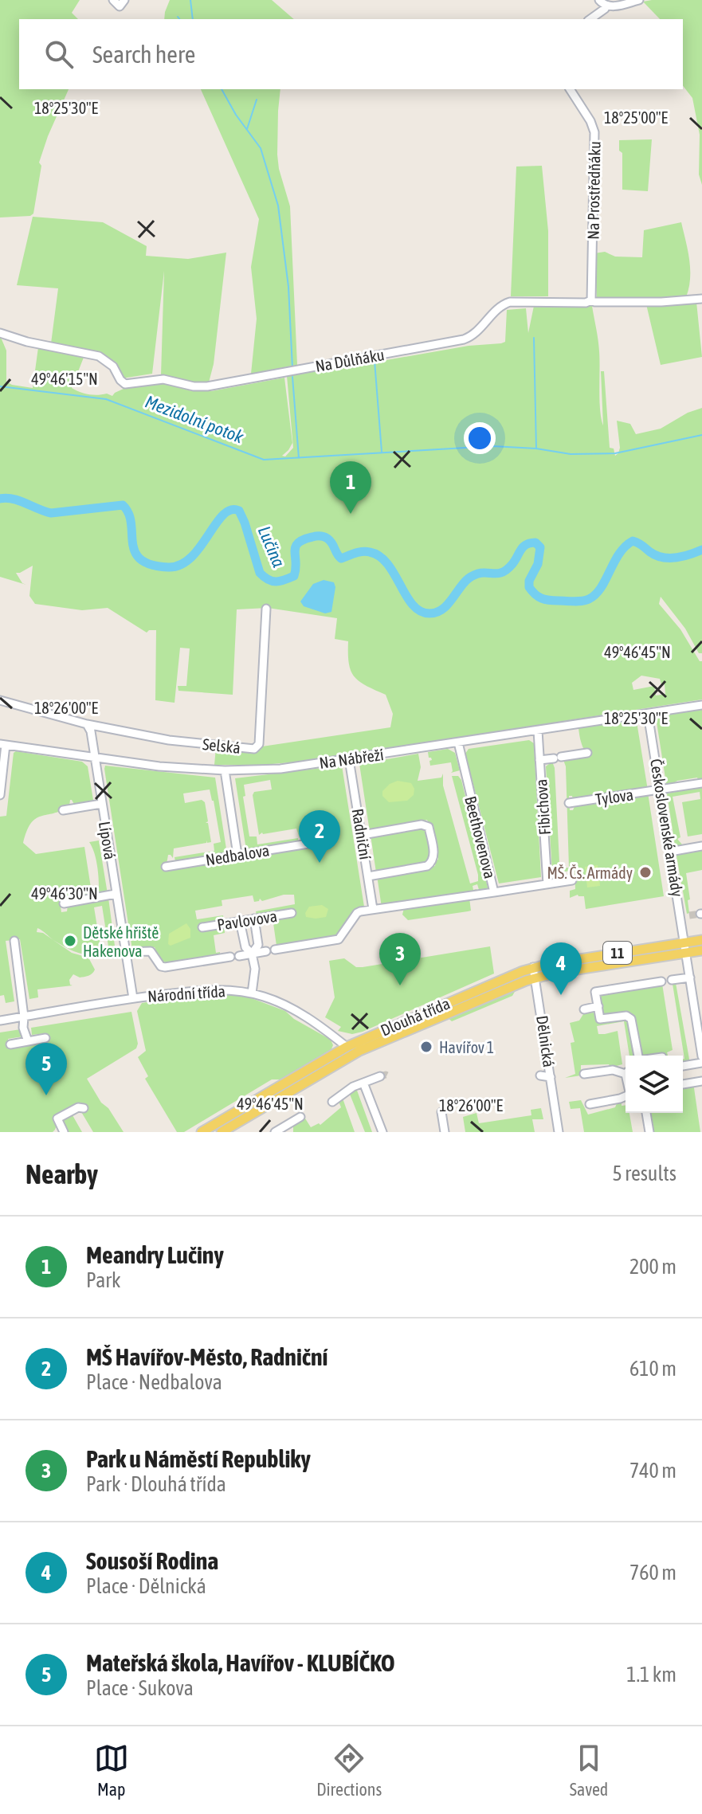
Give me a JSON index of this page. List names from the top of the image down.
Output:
{
  "streets": {
    "main road": ["11", "Národní třída", "Dlouhá třída"],
    "street": [
      "Na Prostředňáku",
      "Na Důlňáku",
      "Selská",
      "Na Nábřeží",
      "Tylova",
      "Fibichova",
      "Československé armády",
      "Radniční",
      "Beethovenova",
      "Lípová",
      "Nedbalova",
      "Pavlovova",
      "Dělnická"
    ]
  },
  "crossings": [
    ["Na Prostředňáku", "Na Důlňáku"],
    ["Na Nábřeží", "Fibichova"],
    ["Na Nábřeží", "Československé armády"],
    ["Na Nábřeží", "Radniční"],
    ["Na Nábřeží", "Beethovenova"],
    ["Na Nábřeží", "Lípová"],
    ["Tylova", "Československé armády"],
    ["Fibichova", "Beethovenova"],
    ["Československé armády", "11"],
    ["Lípová", "Národní třída"],
    ["11", "Národní třída"],
    ["11", "Dlouhá třída"],
    ["11", "Dělnická"],
    ["Národní třída", "Dlouhá třída"],
    ["Dlouhá třída", "Dělnická"]
  ],
  "water": ["Mezidolní potok", "Lučina"],
  "places": ["MŠ. Čs. Armády", "Dětské hřiště Hakenova", "Havířov 1"],
  "page": {
    "search": "Search here",
    "pins": [
      "1",
      "2",
      "3",
      "4",
      "5"
    ],
    "heading": ["Nearby", "5 results"],
    "list": [
      {
        "mark": "1",
        "name": "Meandry Lučiny",
        "note": "Park",
        "value": "200 m"
      },
      {
        "mark": "2",
        "name": "MŠ Havířov-Město, Radniční",
        "note": "Place · Nedbalova",
        "value": "610 m"
      },
      {
        "mark": "3",
        "name": "Park u Náměstí Republiky",
        "note": "Park · Dlouhá třída",
        "value": "740 m"
      },
      {
        "mark": "4",
        "name": "Sousoší Rodina",
        "note": "Place · Dělnická",
        "value": "760 m"
      },
      {
        "mark": "5",
        "name": "Mateřská škola, Havířov - KLUBÍČKO",
        "note": "Place · Sukova",
        "value": "1.1 km"
      }
    ],
    "nav": ["Map", "Directions", "Saved"]
  },
  "coordinates": [
    "18°25'30\"E",
    "18°25'00\"E",
    "49°46'15\"N",
    "49°46'45\"N",
    "18°26'00\"E",
    "49°46'30\"N"
  ]
}
